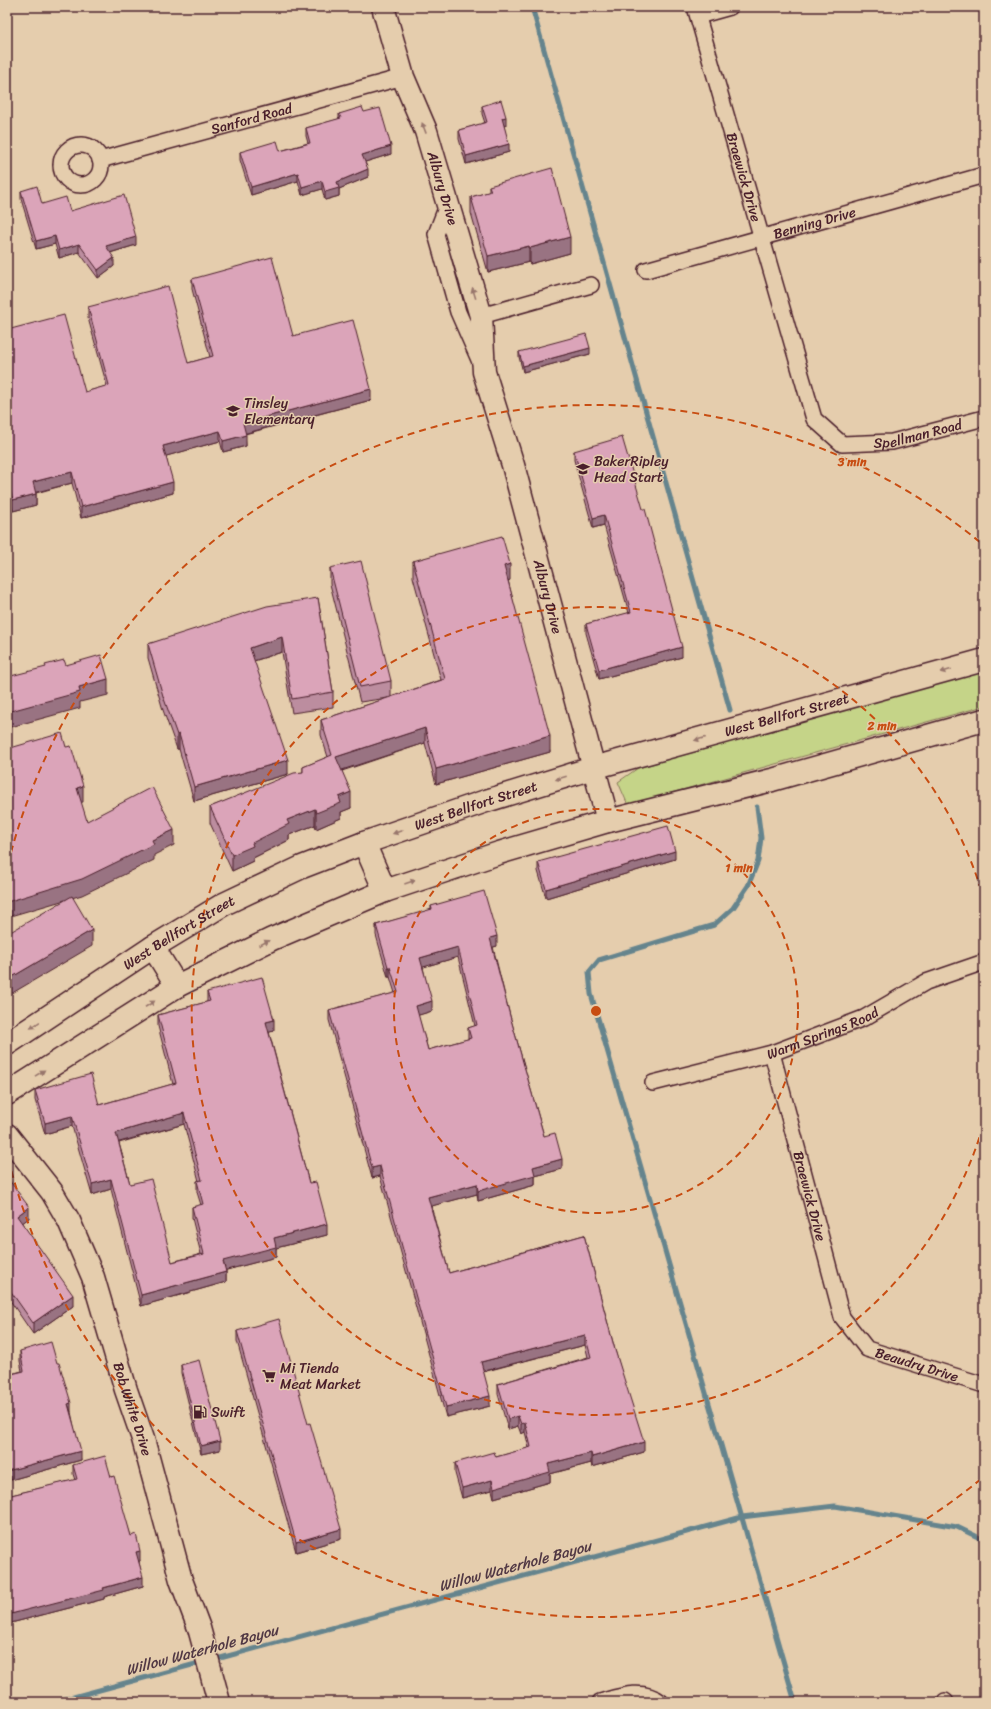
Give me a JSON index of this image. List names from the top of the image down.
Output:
{
  "streets": {
    "main road": ["Albury Drive", "West Bellfort Street", "Bob White Drive"],
    "street": [
      "Sanford Road",
      "Braewick Drive",
      "Benning Drive",
      "Spellman Road",
      "Warm Springs Road",
      "Beaudry Drive"
    ]
  },
  "crossings": [
    ["Sanford Road", "Albury Drive"],
    ["Braewick Drive", "Benning Drive"],
    ["Braewick Drive", "Spellman Road"],
    ["Braewick Drive", "Warm Springs Road"],
    ["Braewick Drive", "Beaudry Drive"],
    ["Albury Drive", "West Bellfort Street"]
  ],
  "water": ["Willow Waterhole Bayou"],
  "places": {
    "school or university": ["Tinsley Elementary", "BakerRipley Head Start"],
    "supermarket": ["Mi Tienda Meat Market"],
    "fuel station": ["Swift"]
  },
  "rings": ["3 min", "2 min", "1 min"]
}
